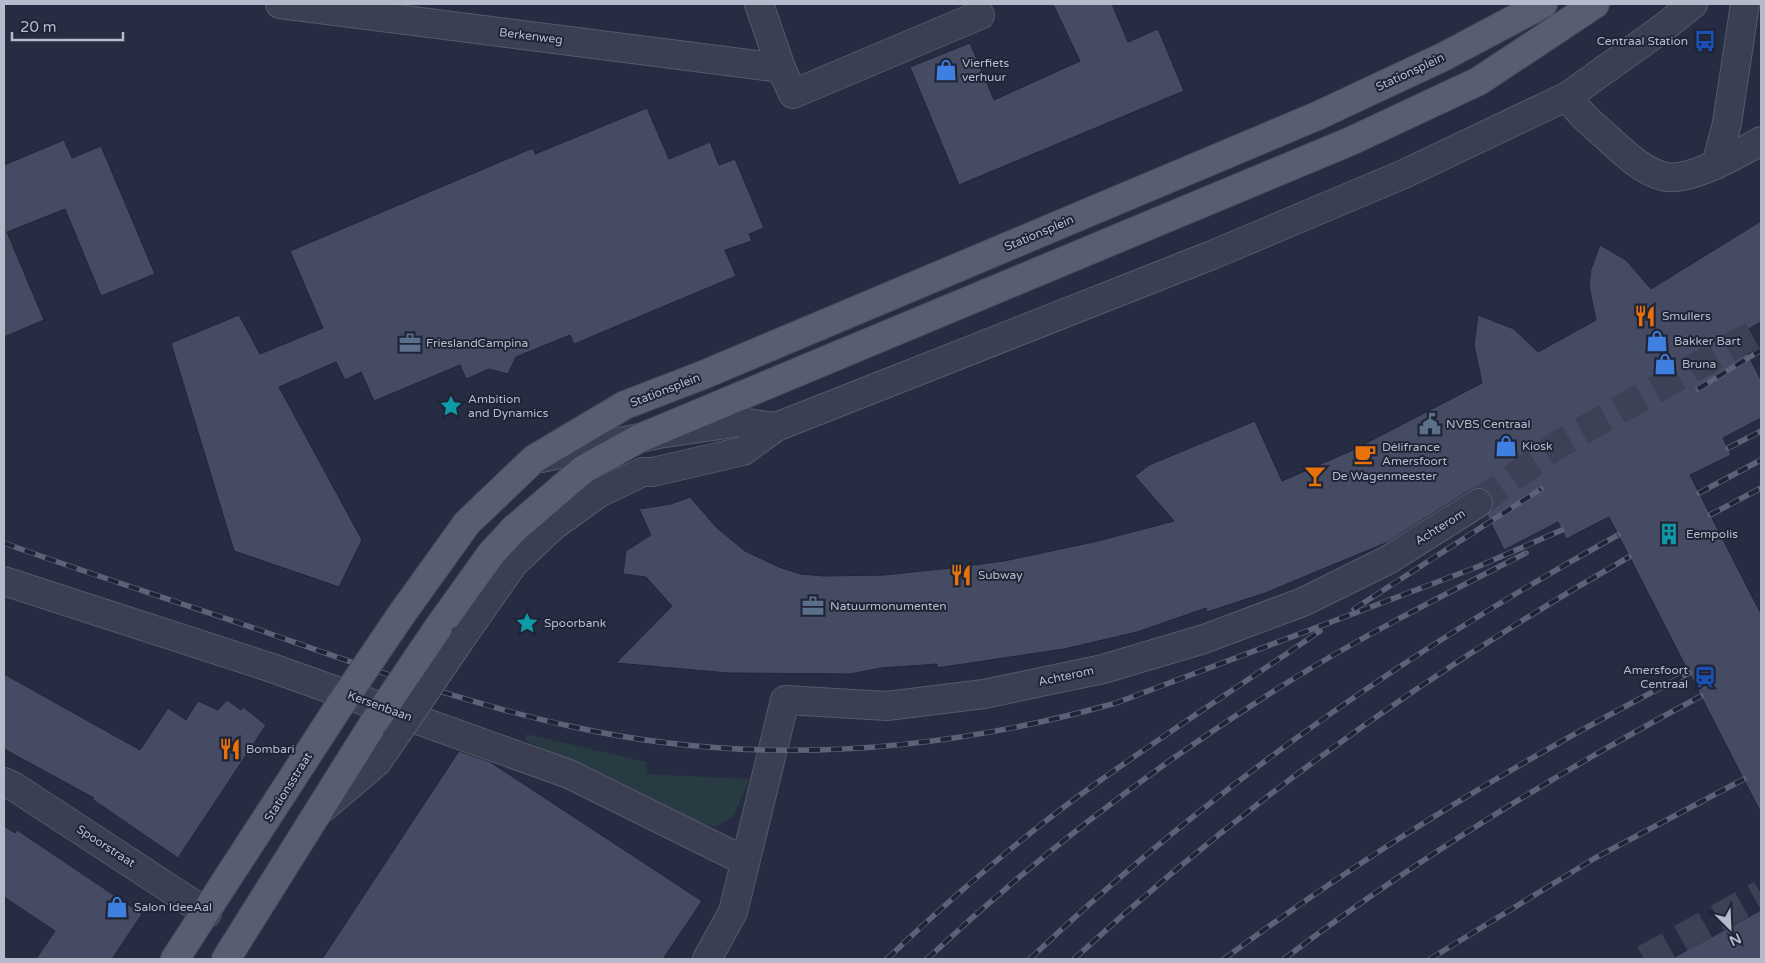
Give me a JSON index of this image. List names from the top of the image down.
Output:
{
  "streets": {
    "main road": ["Stationsplein", "Stationsstraat"],
    "street": [
      "Berkenweg",
      "Achterom",
      "Kersenbaan",
      "Spoorstraat"
    ]
  },
  "crossings": [
    ["Stationsplein", "Stationsstraat"],
    ["Achterom", "Kersenbaan"],
    ["Stationsstraat", "Spoorstraat"]
  ],
  "places": {
    "bus stop": ["Centraal Station"],
    "shop": [
      "Vierfiets verhuur",
      "Bakker Bart",
      "Bruna",
      "Kiosk",
      "Salon IdeeAal"
    ],
    "restaurant": ["Smullers", "Subway", "Bombari"],
    "office": ["FrieslandCampina", "Natuurmonumenten"],
    "place": ["Ambition and Dynamics", "Spoorbank"],
    "public building": ["NVBS Centraal"],
    "cafe": ["Délifrance Amersfoort"],
    "bar": ["De Wagenmeester"],
    "building": ["Eempolis"],
    "station": ["Amersfoort Centraal"]
  },
  "scale_bar": "20 m",
  "north": "bottom right"
}
